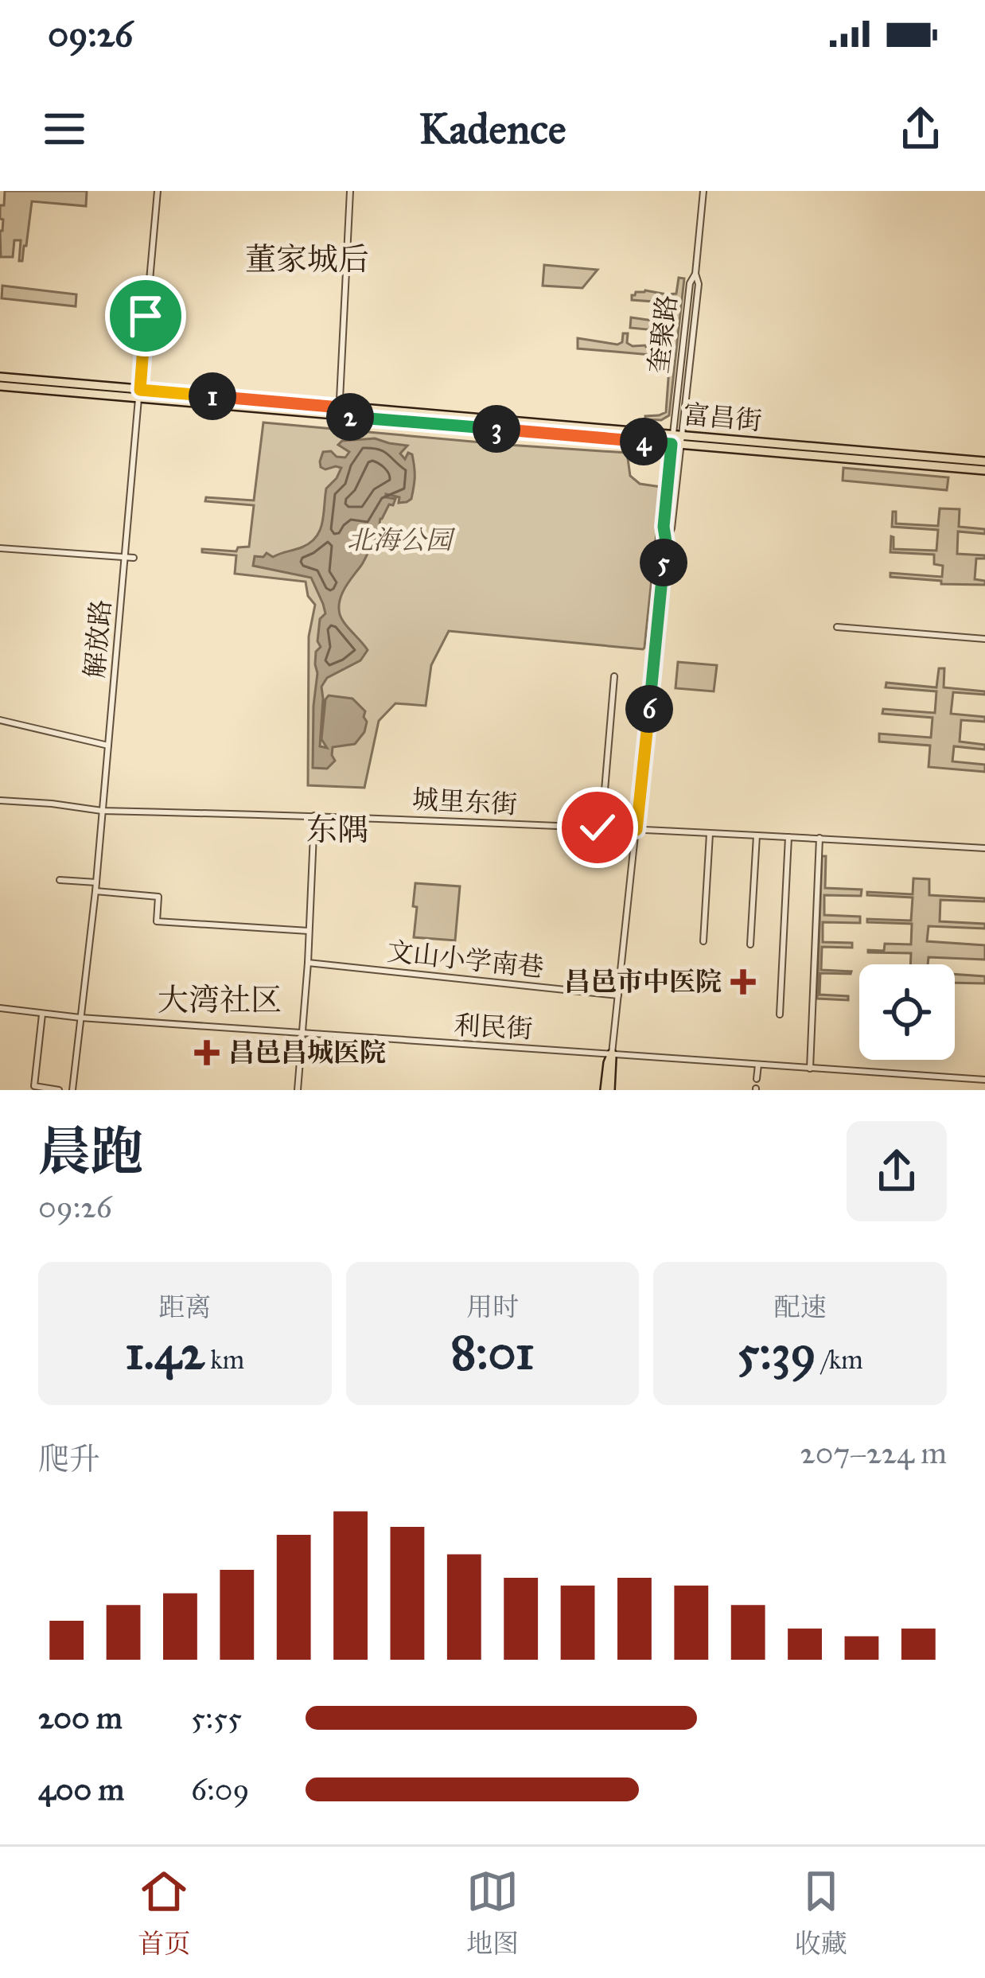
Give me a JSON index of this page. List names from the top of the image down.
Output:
{
  "streets": {
    "main road": ["富昌街"],
    "street": [
      "奎聚路",
      "解放路",
      "城里东街",
      "文山小学南巷",
      "利民街"
    ]
  },
  "crossings": [
    ["奎聚路", "富昌街"],
    ["富昌街", "解放路"],
    ["解放路", "城里东街"],
    ["解放路", "利民街"]
  ],
  "districts": ["董家城后", "东隅", "大湾社区"],
  "parks": ["北海公园"],
  "places": {
    "health": ["昌邑市中医院", "昌邑昌城医院"]
  },
  "page": {
    "status": "09:26",
    "header": "Kadence",
    "pins": [
      "1",
      "2",
      "3",
      "4",
      "5",
      "6"
    ],
    "heading": ["晨跑", "09:26"],
    "stats": [
      ["距离", "1.42 km"],
      ["用时", "8:01"],
      ["配速", "5:39 /km"]
    ],
    "chart": ["爬升", "207–224 m"],
    "list": [
      {
        "name": "200 m",
        "note": "5:55"
      },
      {
        "name": "400 m",
        "note": "6:09"
      }
    ],
    "tabs": ["首页", "地图", "收藏"]
  }
}
